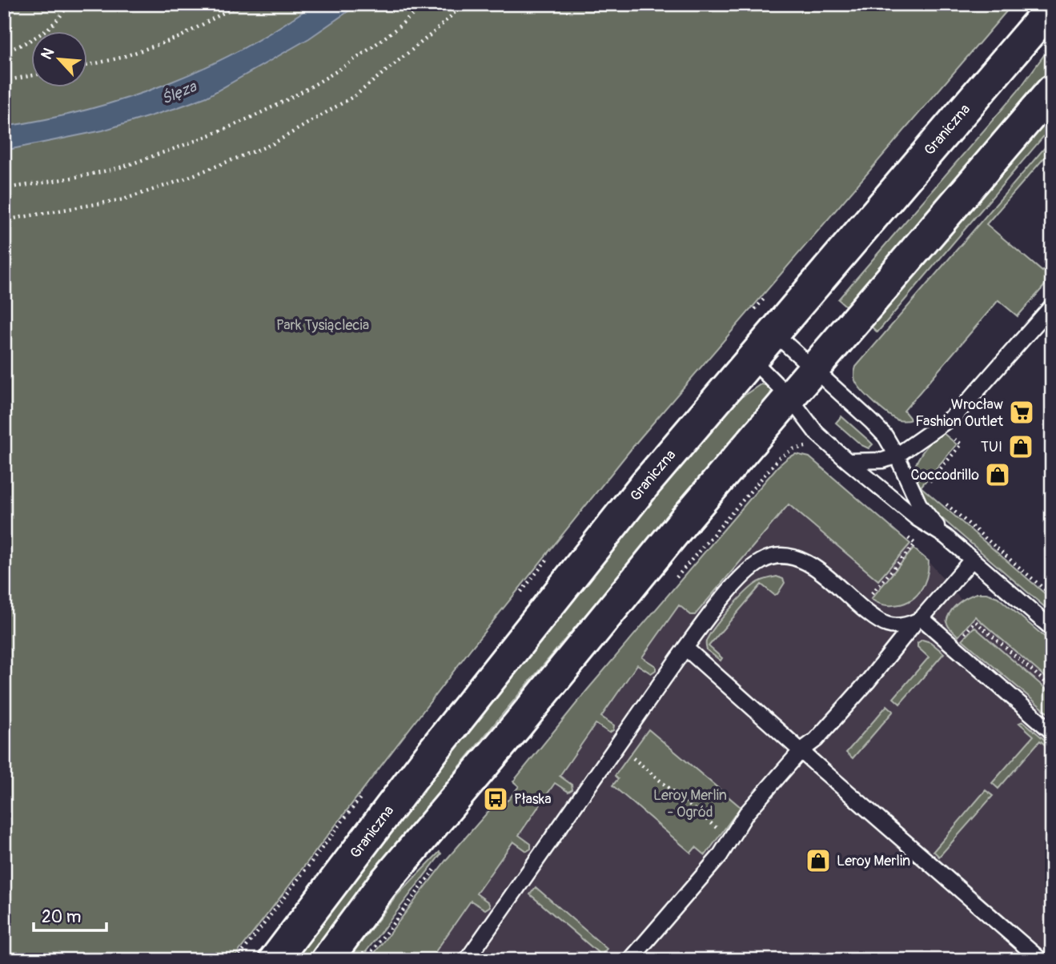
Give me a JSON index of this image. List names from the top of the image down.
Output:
{
  "streets": {
    "main road": ["Graniczna"]
  },
  "water": ["Ślęza"],
  "parks": ["Park Tysiąclecia", "Leroy Merlin - Ogród"],
  "places": {
    "supermarket": ["Wrocław Fashion Outlet"],
    "shop": ["TUI", "Coccodrillo", "Leroy Merlin"],
    "bus stop": ["Płaska"]
  },
  "scale_bar": "20 m",
  "north": "top left"
}
